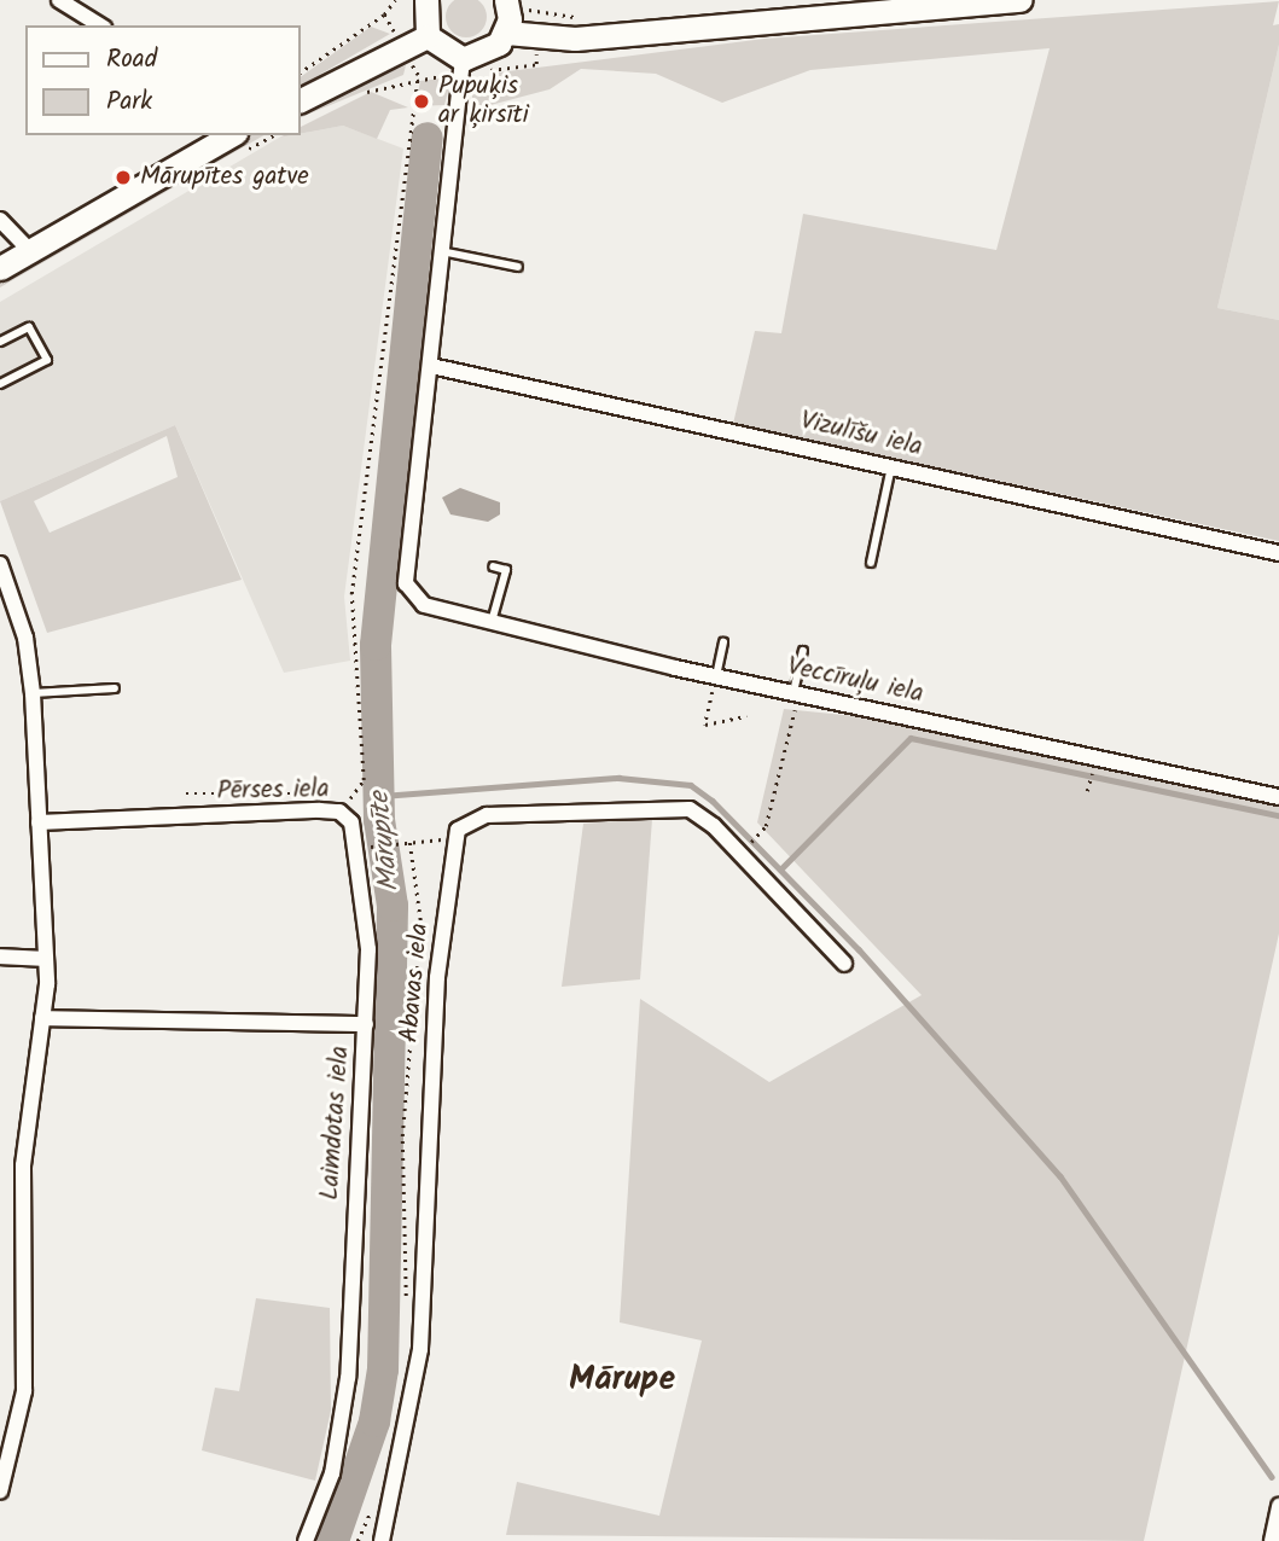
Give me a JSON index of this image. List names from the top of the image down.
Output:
{
  "streets": {
    "street": [
      "Vizulīšu iela",
      "Veccīruļu iela",
      "Pērses iela",
      "Abavas iela",
      "Laimdotas iela"
    ]
  },
  "crossings": [
    ["Vizulīšu iela", "Veccīruļu iela"],
    ["Pērses iela", "Laimdotas iela"]
  ],
  "districts": ["Mārupe"],
  "water": ["Mārupīte"],
  "places": ["Pupuķis ar ķirsīti", "Mārupītes gatve"],
  "legend": ["Road", "Park"]
}
